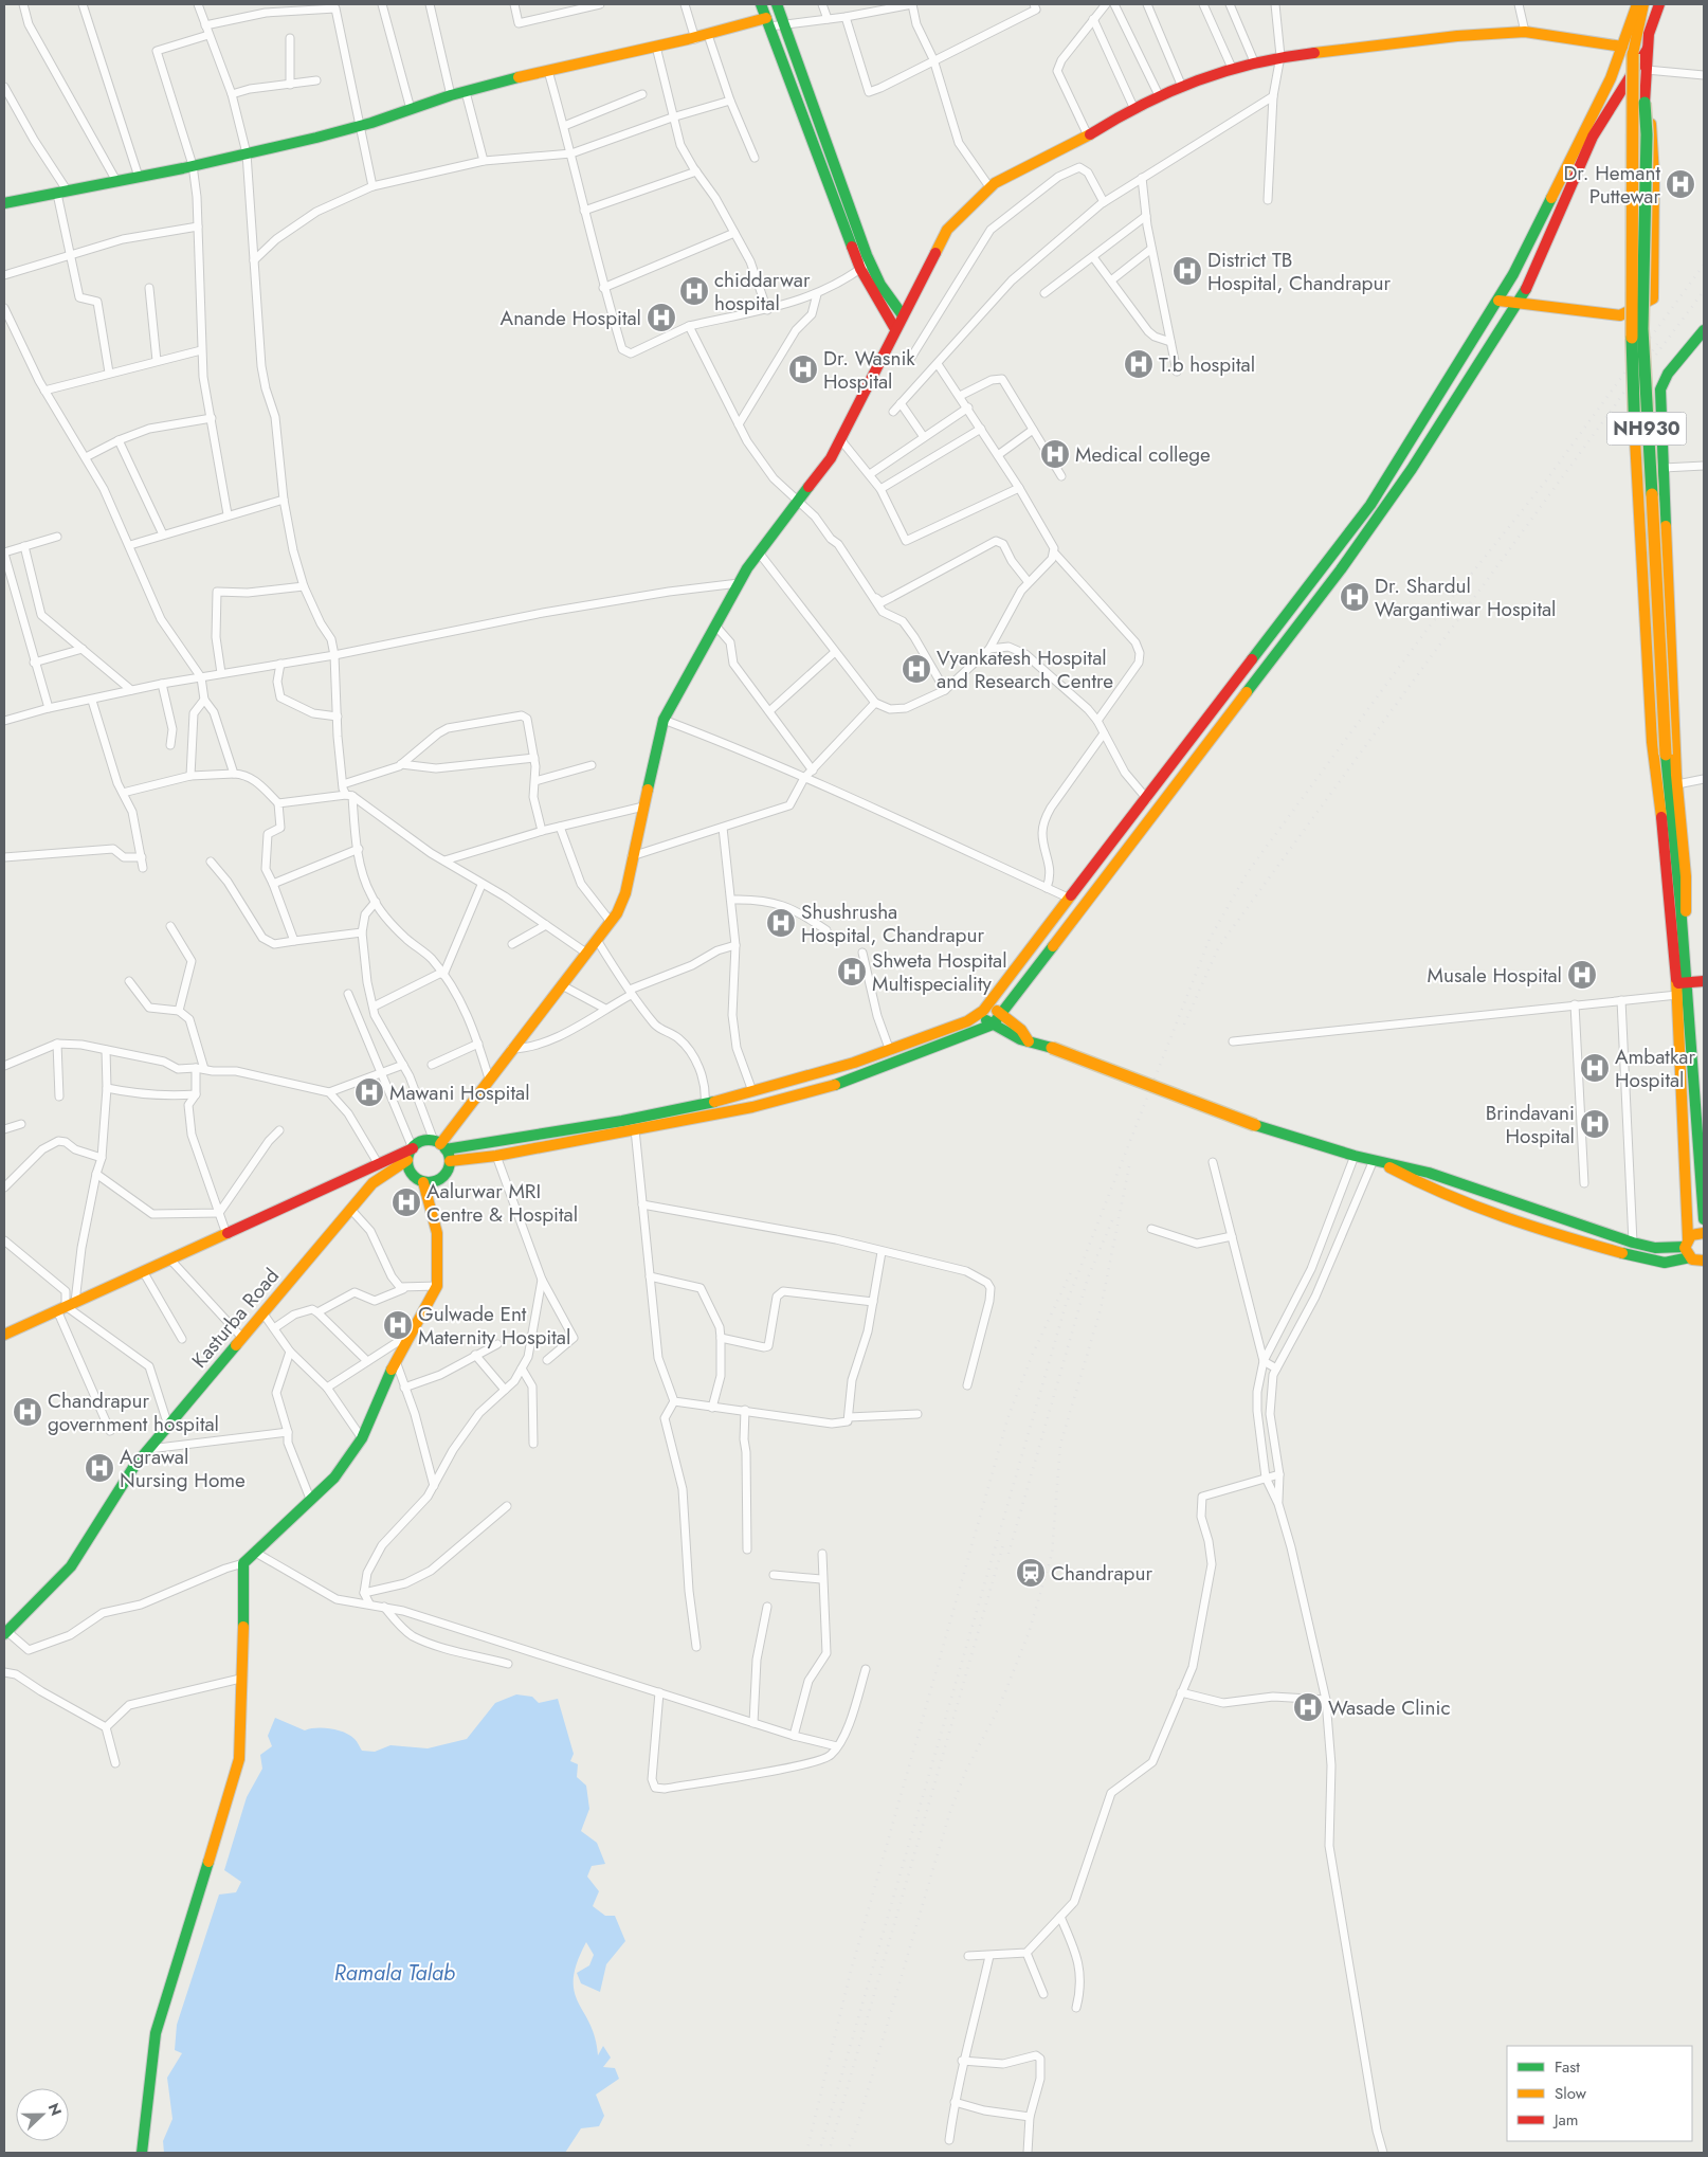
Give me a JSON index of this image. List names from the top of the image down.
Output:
{
  "streets": {
    "main road": ["NH930", "Kasturba Road"]
  },
  "water": ["Ramala Talab"],
  "places": {
    "hospital": [
      "Dr. Hemant Puttewar",
      "District TB Hospital, Chandrapur",
      "chiddarwar hospital",
      "Anande Hospital",
      "T.b hospital",
      "Dr. Wasnik Hospital",
      "Medical college",
      "Dr. Shardul Wargantiwar Hospital",
      "Vyankatesh Hospital and Research Centre",
      "Shushrusha Hospital, Chandrapur",
      "Shweta Hospital Multispeciality",
      "Musale Hospital",
      "Ambatkar Hospital",
      "Mawani Hospital",
      "Brindavani Hospital",
      "Aalurwar MRI Centre & Hospital",
      "Gulwade Ent Maternity Hospital",
      "Chandrapur government hospital",
      "Agrawal Nursing Home",
      "Wasade Clinic"
    ],
    "station": ["Chandrapur"]
  },
  "legend": ["Fast", "Slow", "Jam"],
  "north": "right"
}
